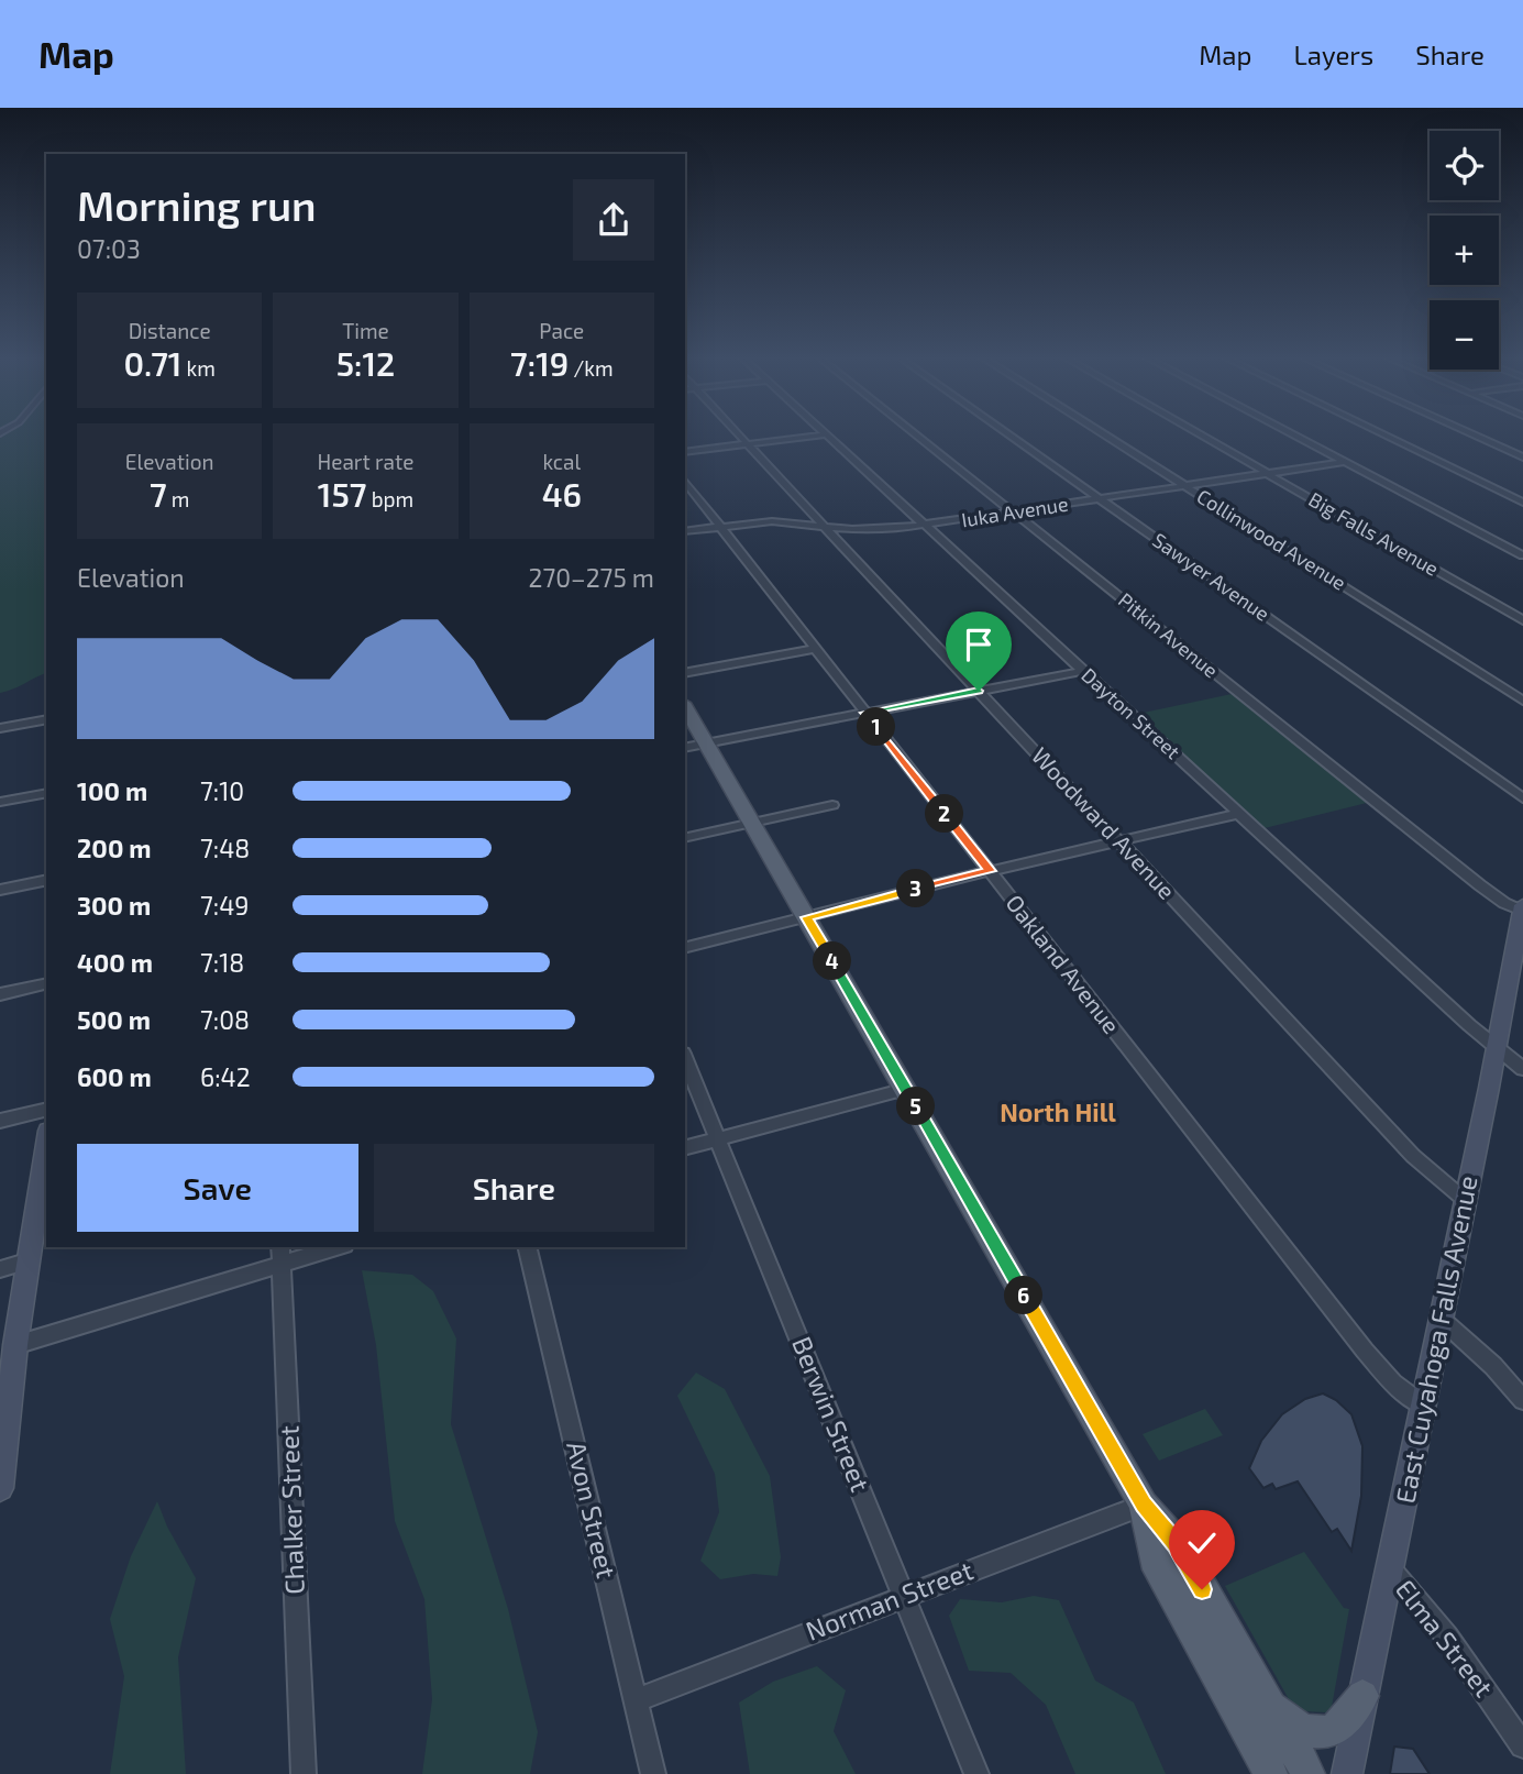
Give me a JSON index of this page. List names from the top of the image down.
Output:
{
  "streets": {
    "street": [
      "Iuka Avenue",
      "Big Falls Avenue",
      "Collinwood Avenue",
      "Sawyer Avenue",
      "Pitkin Avenue",
      "Dayton Street",
      "Woodward Avenue",
      "Oakland Avenue",
      "East Cuyahoga Falls Avenue",
      "Berwin Street",
      "Chalker Street",
      "Avon Street",
      "Norman Street",
      "Elma Street"
    ]
  },
  "crossings": [
    ["Iuka Avenue", "Big Falls Avenue"],
    ["Iuka Avenue", "Collinwood Avenue"],
    ["Iuka Avenue", "Sawyer Avenue"],
    ["Iuka Avenue", "Pitkin Avenue"],
    ["Iuka Avenue", "Dayton Street"],
    ["Iuka Avenue", "Woodward Avenue"],
    ["Iuka Avenue", "Oakland Avenue"],
    ["Pitkin Avenue", "East Cuyahoga Falls Avenue"],
    ["Dayton Street", "East Cuyahoga Falls Avenue"],
    ["Woodward Avenue", "East Cuyahoga Falls Avenue"],
    ["Oakland Avenue", "East Cuyahoga Falls Avenue"],
    ["East Cuyahoga Falls Avenue", "Elma Street"],
    ["Berwin Street", "Norman Street"],
    ["Avon Street", "Norman Street"]
  ],
  "districts": ["North Hill"],
  "page": {
    "header": "Map",
    "nav": ["Map", "Layers", "Share"],
    "map_buttons": ["+", "−"],
    "heading": ["Morning run", "07:03"],
    "stats": [
      ["Distance", "0.71 km"],
      ["Time", "5:12"],
      ["Pace", "7:19 /km"],
      ["Elevation", "7 m"],
      ["Heart rate", "157 bpm"],
      ["kcal", "46"]
    ],
    "chart": ["Elevation", "270–275 m"],
    "pins": [
      "1",
      "2",
      "3",
      "4",
      "5",
      "6"
    ],
    "list": [
      {
        "name": "100 m",
        "note": "7:10"
      },
      {
        "name": "200 m",
        "note": "7:48"
      },
      {
        "name": "300 m",
        "note": "7:49"
      },
      {
        "name": "400 m",
        "note": "7:18"
      },
      {
        "name": "500 m",
        "note": "7:08"
      },
      {
        "name": "600 m",
        "note": "6:42"
      }
    ],
    "buttons": ["Save", "Share"]
  }
}
